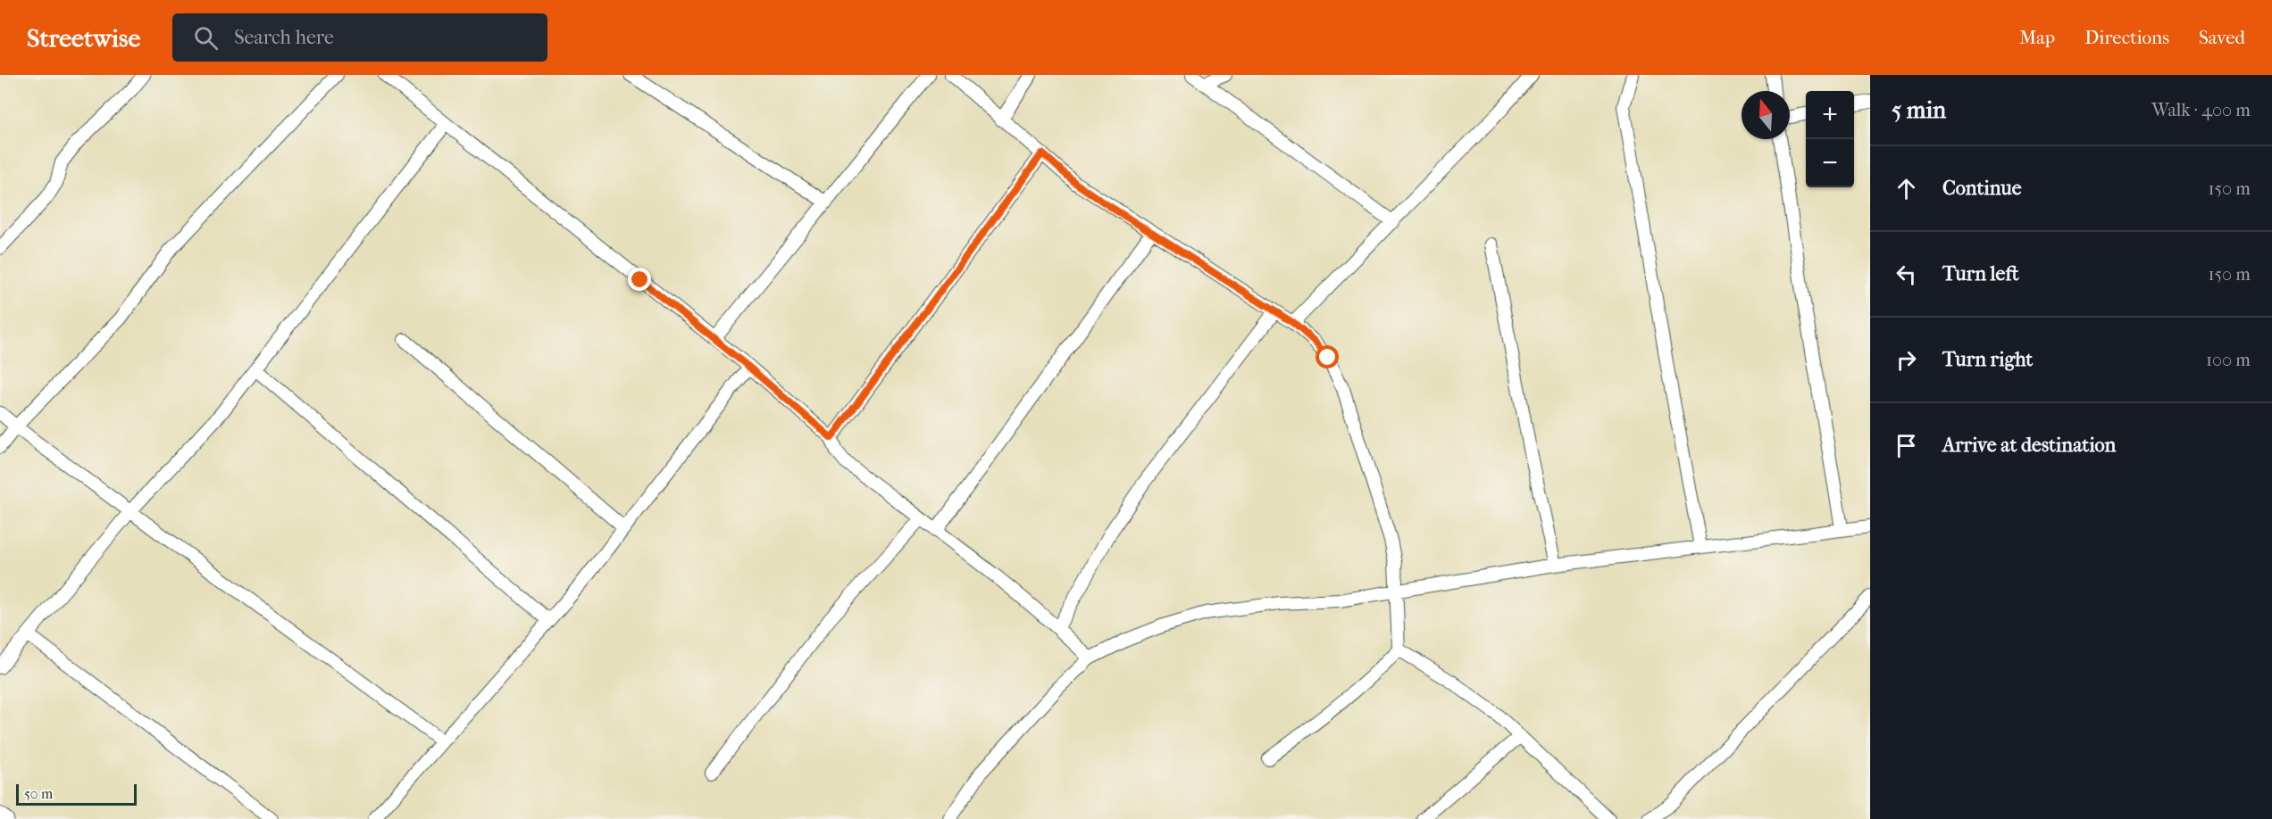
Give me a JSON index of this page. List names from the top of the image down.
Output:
{
  "scale_bar": "50 m",
  "north": "top",
  "page": {
    "header": "Streetwise",
    "search": "Search here",
    "nav": ["Map", "Directions", "Saved"],
    "heading": ["5 min", "Walk · 400 m"],
    "map_buttons": ["+", "−"],
    "list": [
      ["Continue", "150 m"],
      ["Turn left", "150 m"],
      ["Turn right", "100 m"],
      "Arrive at destination"
    ],
    "scale": "50 m"
  }
}
